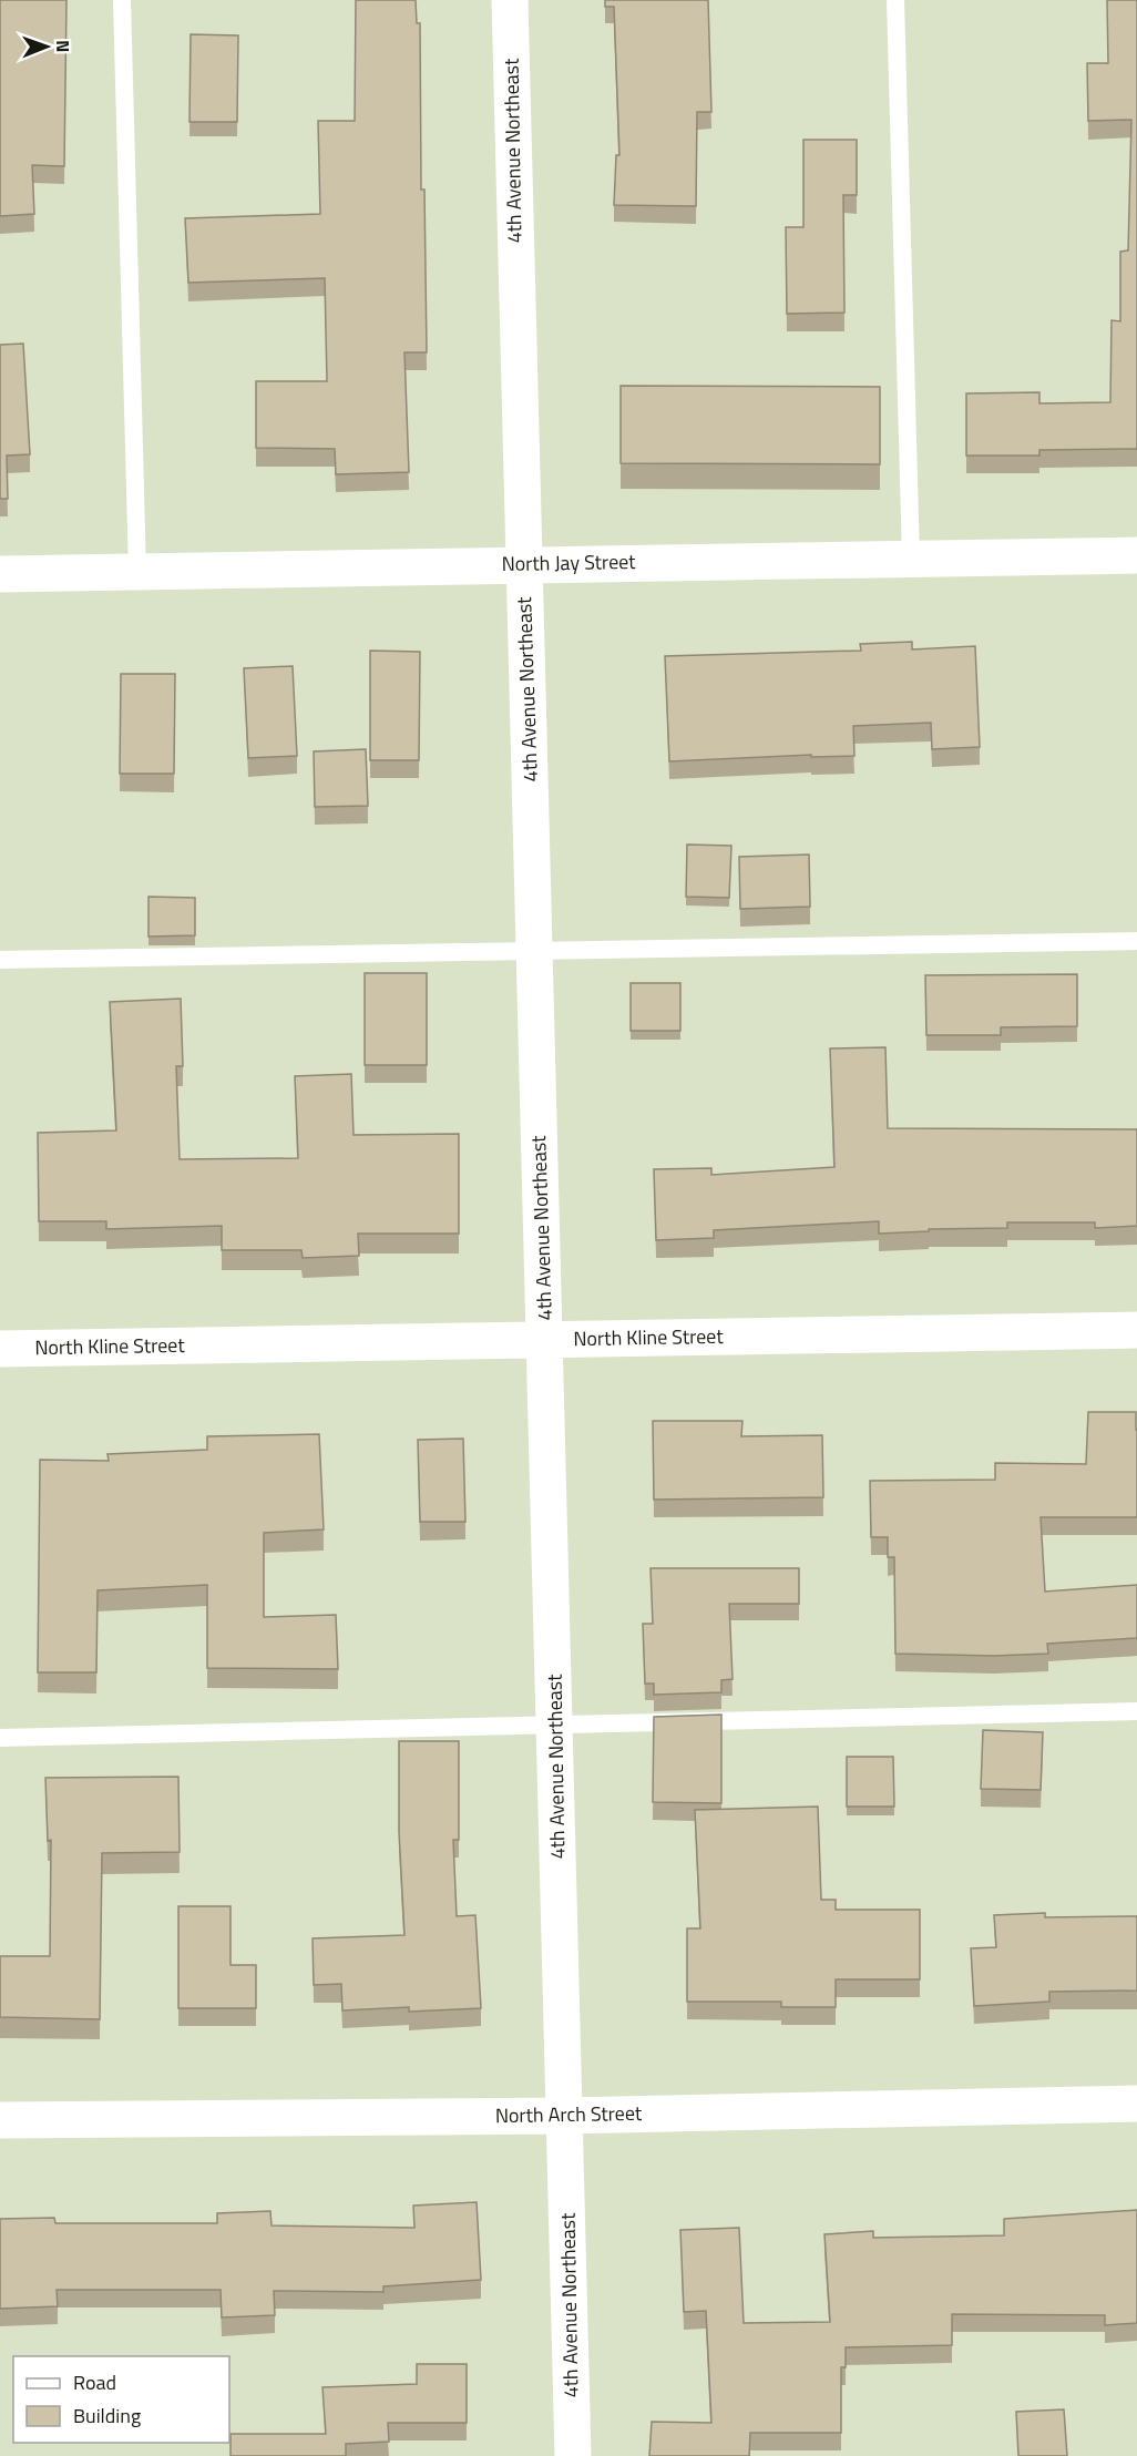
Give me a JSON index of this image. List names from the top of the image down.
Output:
{
  "streets": {
    "street": [
      "4th Avenue Northeast",
      "North Jay Street",
      "North Kline Street",
      "North Arch Street"
    ]
  },
  "crossings": [
    ["4th Avenue Northeast", "North Jay Street"],
    ["4th Avenue Northeast", "North Kline Street"],
    ["4th Avenue Northeast", "North Arch Street"]
  ],
  "legend": ["Road", "Building"],
  "north": "right"
}
